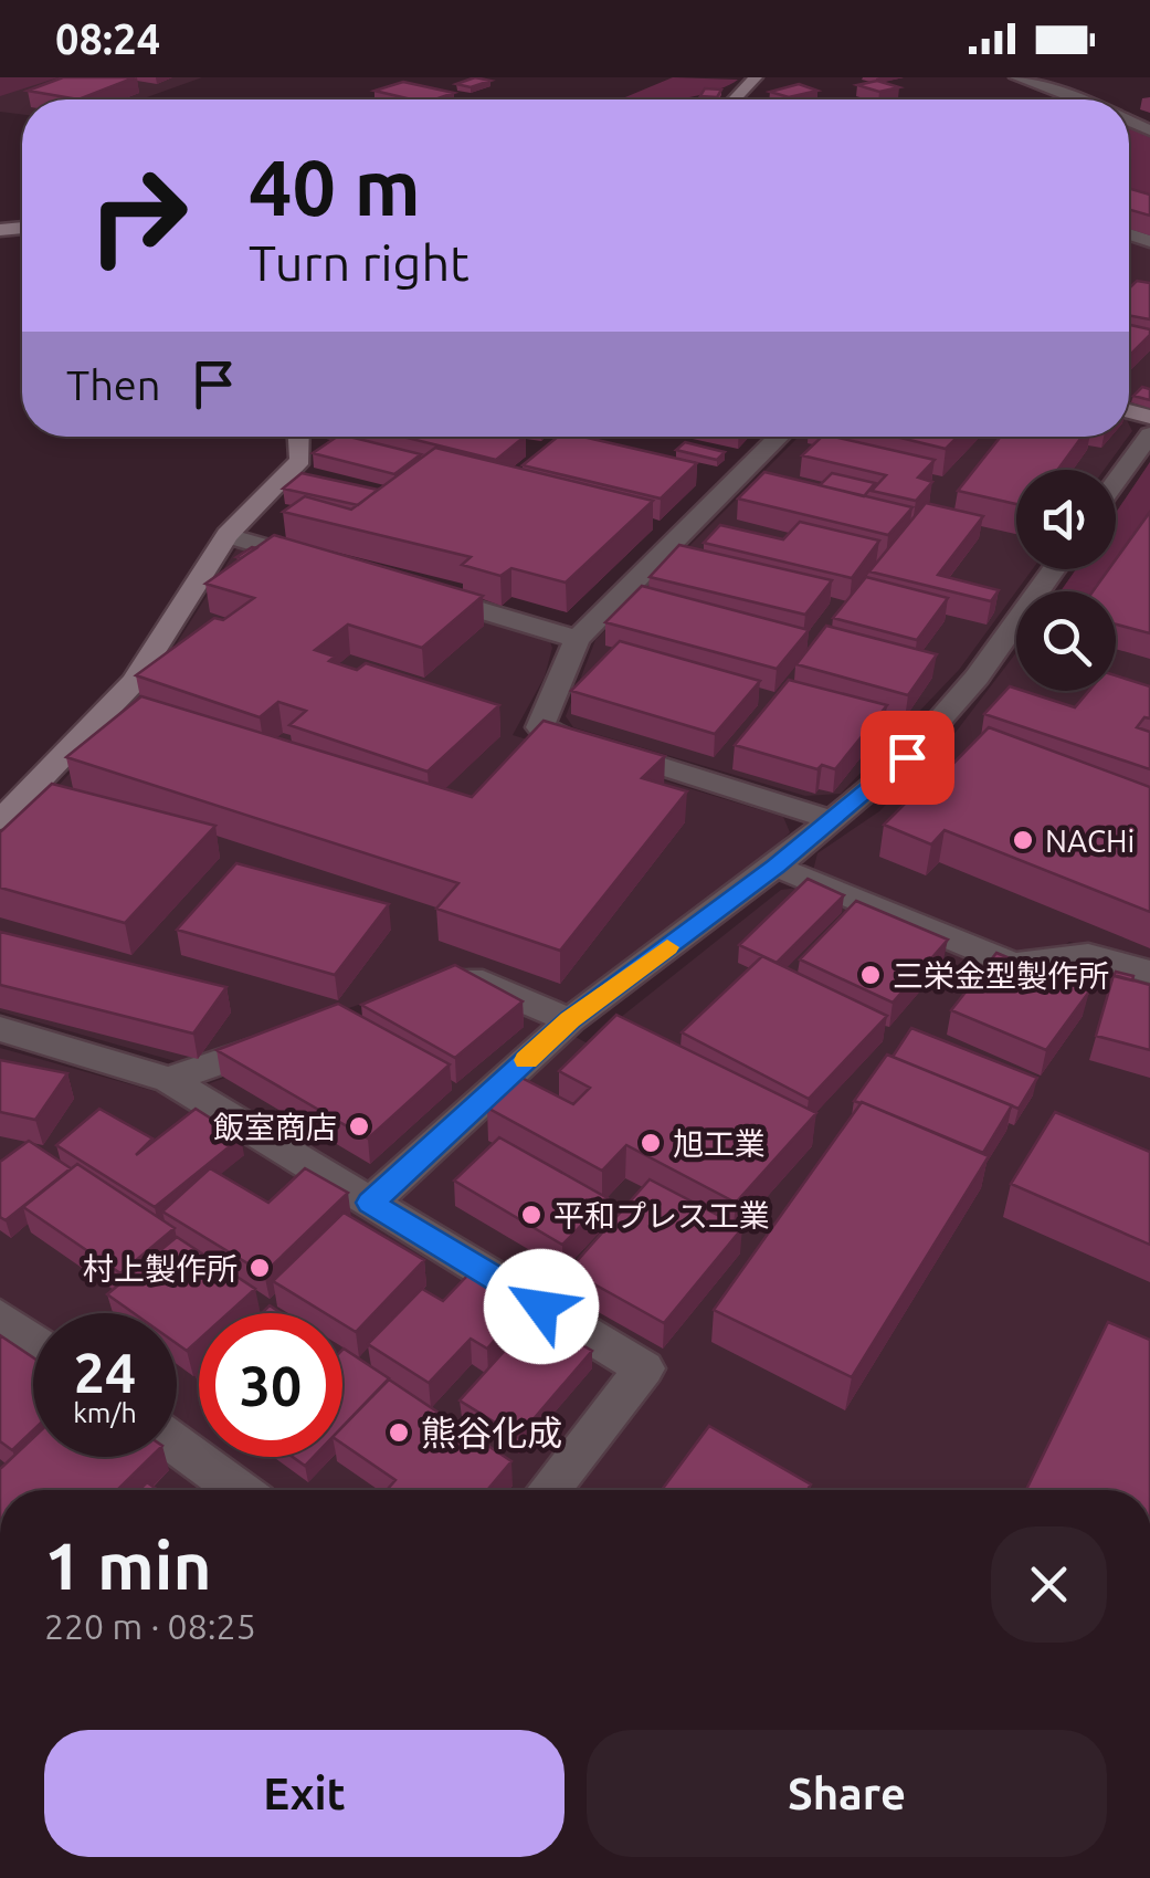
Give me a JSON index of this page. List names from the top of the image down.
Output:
{
  "places": [
    "NACHi",
    "三栄金型製作所",
    "飯室商店",
    "旭工業",
    "平和プレス工業",
    "村上製作所",
    "熊谷化成"
  ],
  "page": {
    "status": "08:24",
    "turn": ["40 m", "Turn right"],
    "then": "Then",
    "speed": "24 km/h",
    "limit": "30",
    "heading": ["1 min", "220 m · 08:25"],
    "buttons": ["Exit", "Share"]
  }
}
